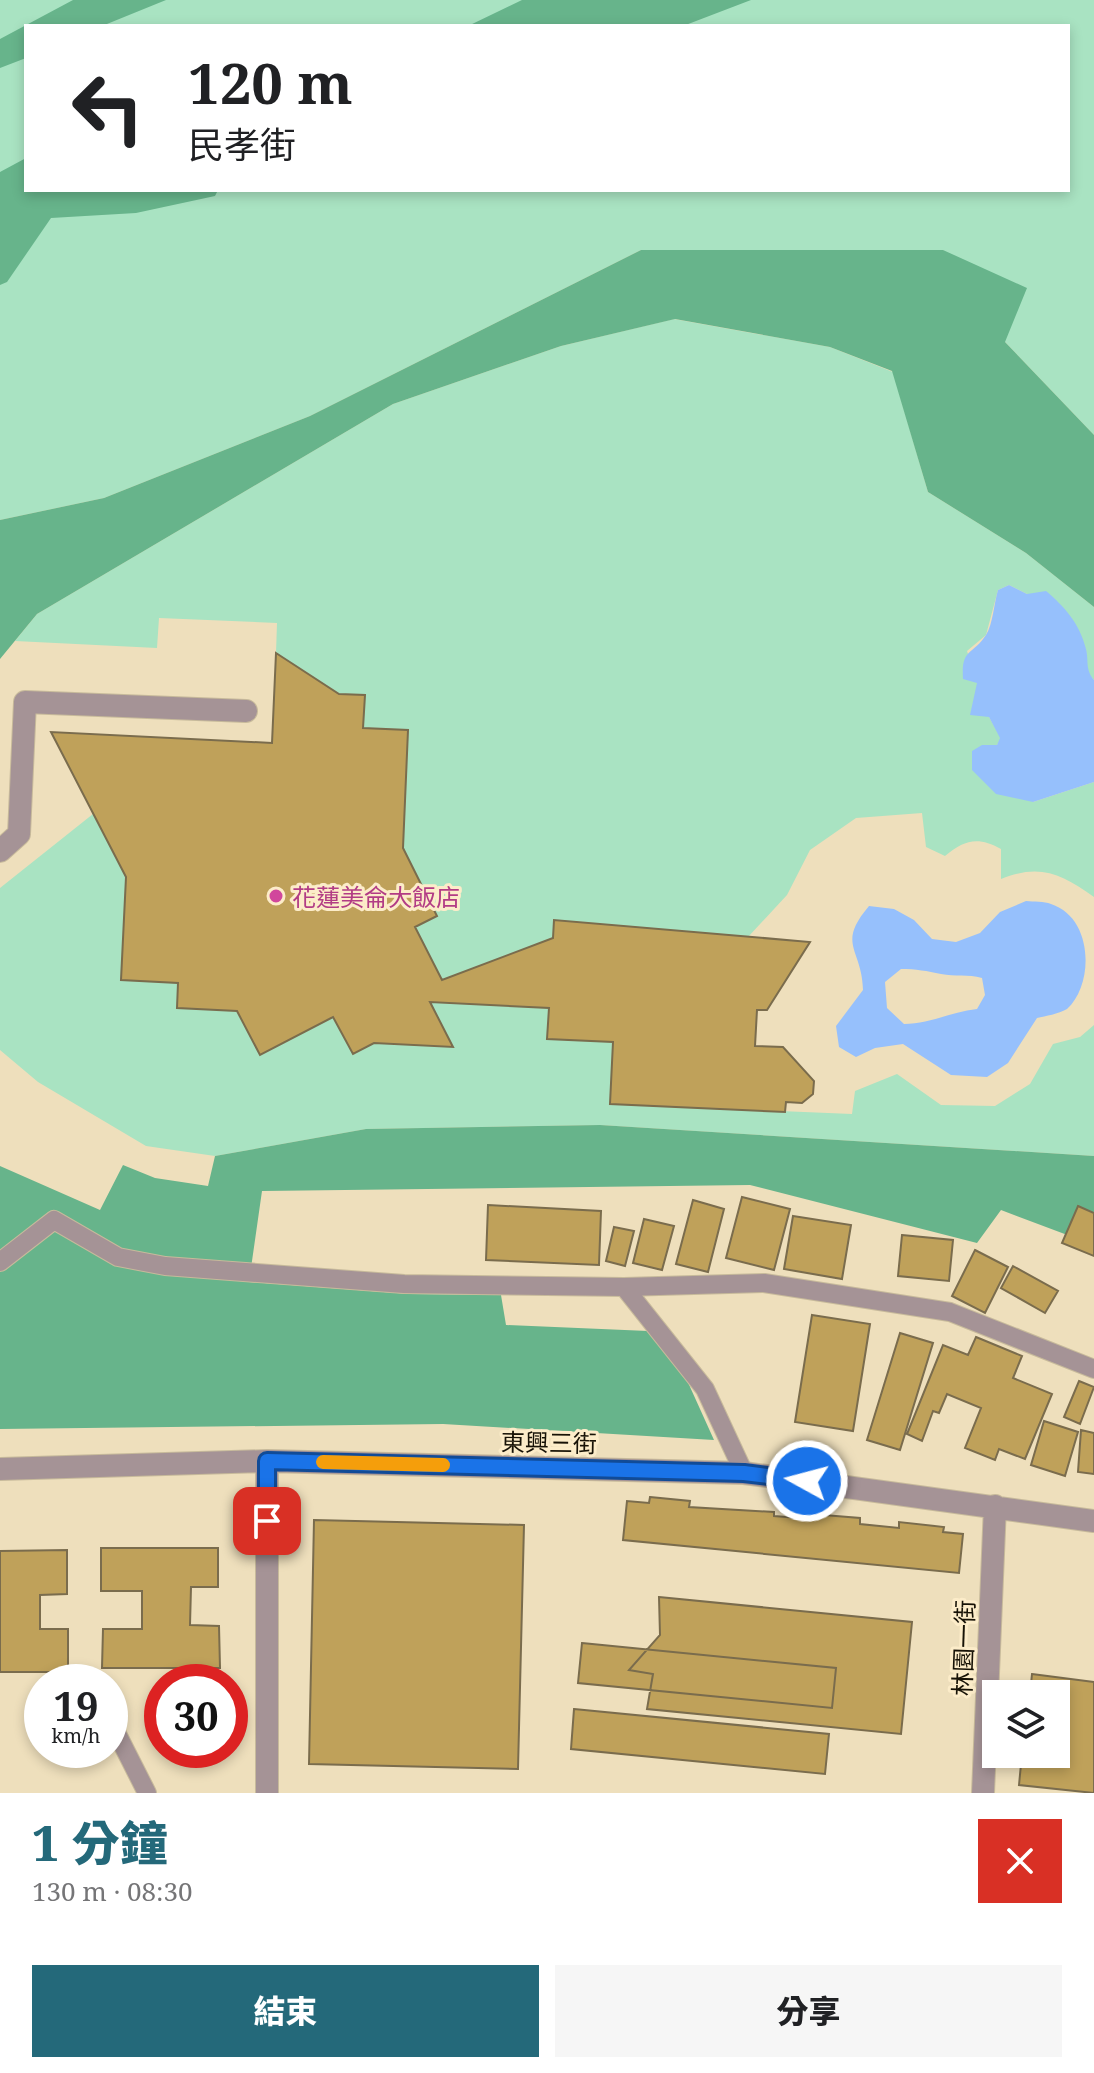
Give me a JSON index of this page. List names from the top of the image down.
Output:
{
  "streets": {
    "street": ["東興三街", "林園一街"]
  },
  "crossings": [
    ["東興三街", "林園一街"]
  ],
  "places": ["花蓮美侖大飯店"],
  "page": {
    "turn": ["120 m", "民孝街"],
    "speed": "19 km/h",
    "limit": "30",
    "heading": ["1 分鐘", "130 m · 08:30"],
    "buttons": ["結束", "分享"]
  }
}
